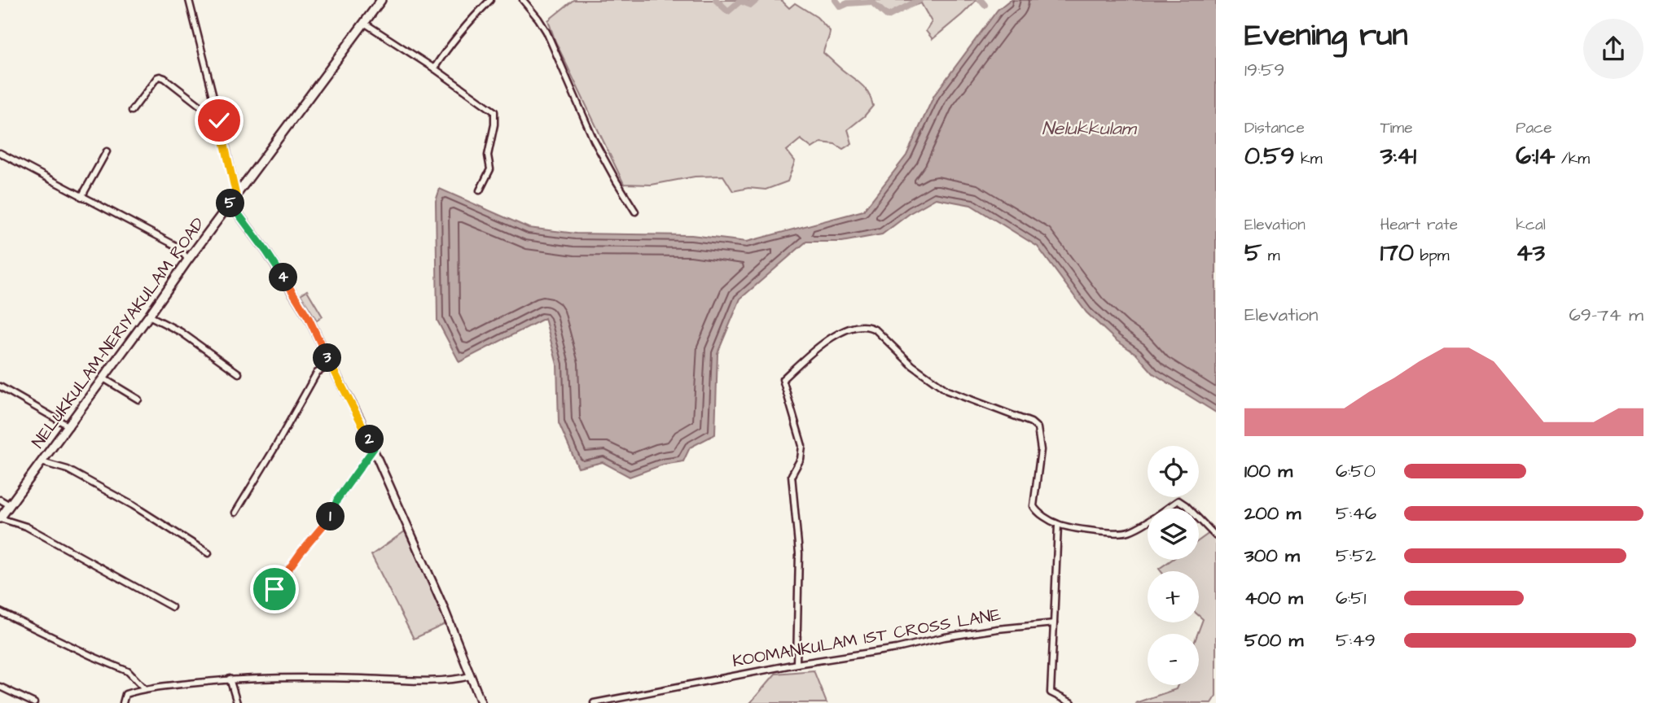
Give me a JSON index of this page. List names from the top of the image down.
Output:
{
  "streets": {
    "main road": ["NELUKKULAM-NERIYAKULAM ROAD"],
    "street": ["KOOMANKULAM 1ST CROSS LANE"]
  },
  "water": ["Nelukkulam"],
  "page": {
    "heading": ["Evening run", "19:59"],
    "stats": [
      ["Distance", "0.59 km"],
      ["Time", "3:41"],
      ["Pace", "6:14 /km"],
      ["Elevation", "5 m"],
      ["Heart rate", "170 bpm"],
      ["kcal", "43"]
    ],
    "pins": [
      "5",
      "4",
      "3",
      "2",
      "1"
    ],
    "chart": ["Elevation", "69–74 m"],
    "map_buttons": ["+", "−"],
    "list": [
      {
        "name": "100 m",
        "note": "6:50"
      },
      {
        "name": "200 m",
        "note": "5:46"
      },
      {
        "name": "300 m",
        "note": "5:52"
      },
      {
        "name": "400 m",
        "note": "6:51"
      },
      {
        "name": "500 m",
        "note": "5:49"
      }
    ]
  }
}
